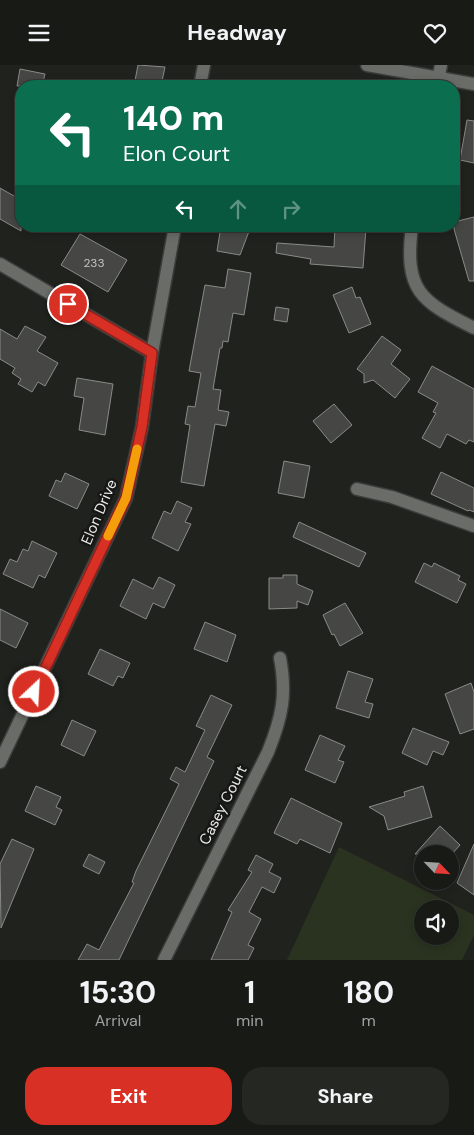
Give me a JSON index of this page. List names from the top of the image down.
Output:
{
  "streets": {
    "street": ["Elon Drive", "Casey Court"]
  },
  "house_numbers": ["233"],
  "north": "bottom right",
  "page": {
    "header": "Headway",
    "turn": ["140 m", "Elon Court"],
    "eta": [
      "15:30",
      "Arrival",
      "1",
      "min",
      "180",
      "m"
    ],
    "buttons": ["Exit", "Share"]
  }
}
